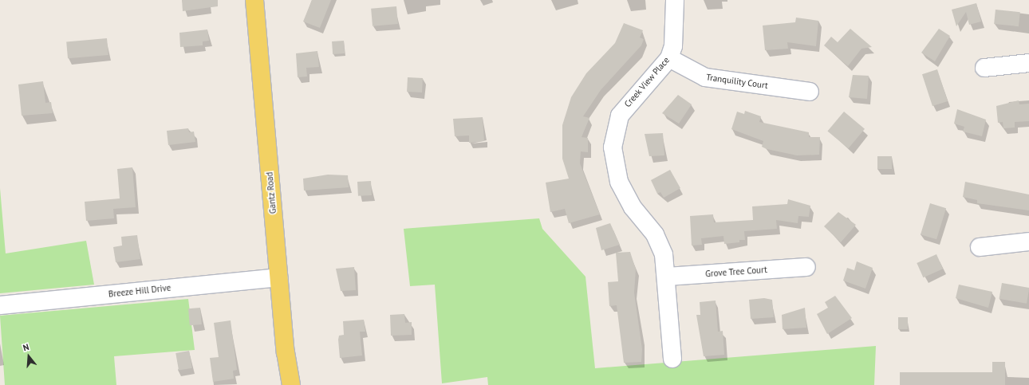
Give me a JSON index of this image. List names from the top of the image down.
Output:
{
  "streets": {
    "main road": ["Gantz Road"],
    "street": [
      "Tranquility Court",
      "Creek View Place",
      "Grove Tree Court",
      "Breeze Hill Drive"
    ]
  },
  "crossings": [
    ["Tranquility Court", "Creek View Place"],
    ["Creek View Place", "Grove Tree Court"],
    ["Gantz Road", "Breeze Hill Drive"]
  ],
  "north": "top"
}
